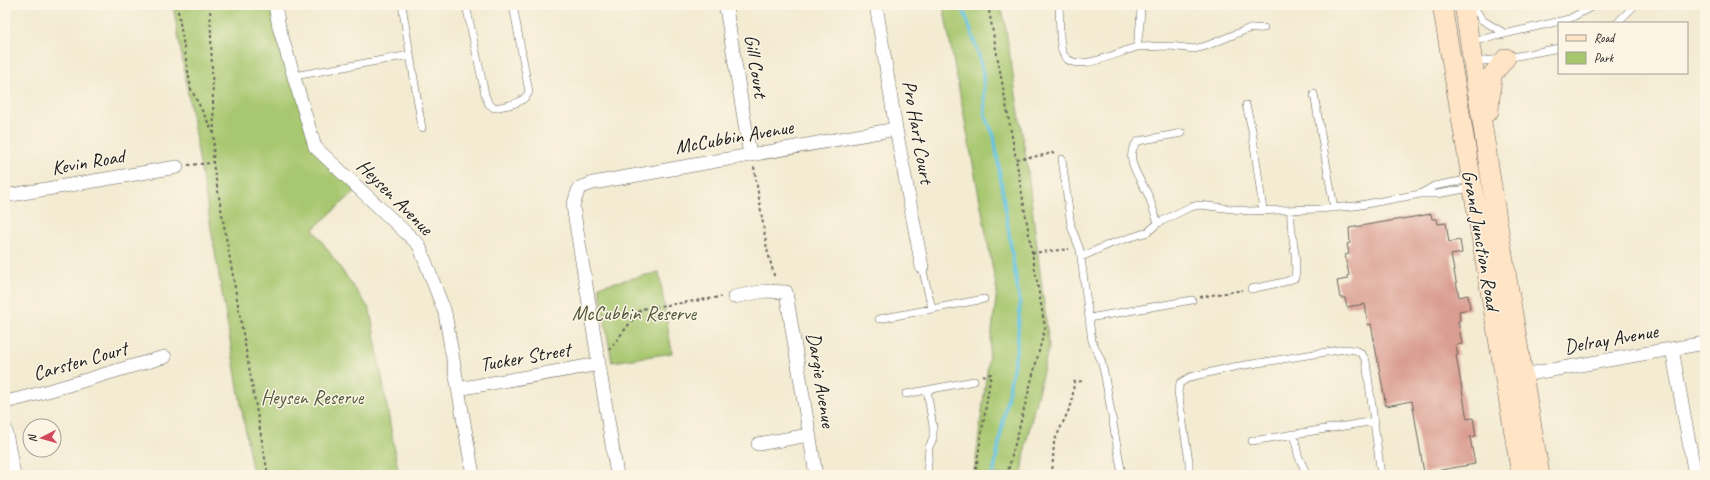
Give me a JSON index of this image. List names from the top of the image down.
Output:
{
  "streets": {
    "main road": ["Grand Junction Road"],
    "street": [
      "Gill Court",
      "Pro Hart Court",
      "McCubbin Avenue",
      "Kevin Road",
      "Heysen Avenue",
      "Delray Avenue",
      "Tucker Street",
      "Carsten Court",
      "Dargie Avenue"
    ]
  },
  "crossings": [
    ["Gill Court", "McCubbin Avenue"],
    ["Pro Hart Court", "McCubbin Avenue"],
    ["McCubbin Avenue", "Tucker Street"],
    ["Heysen Avenue", "Tucker Street"],
    ["Grand Junction Road", "Delray Avenue"]
  ],
  "parks": ["McCubbin Reserve", "Heysen Reserve"],
  "legend": ["Road", "Park"],
  "north": "left"
}
